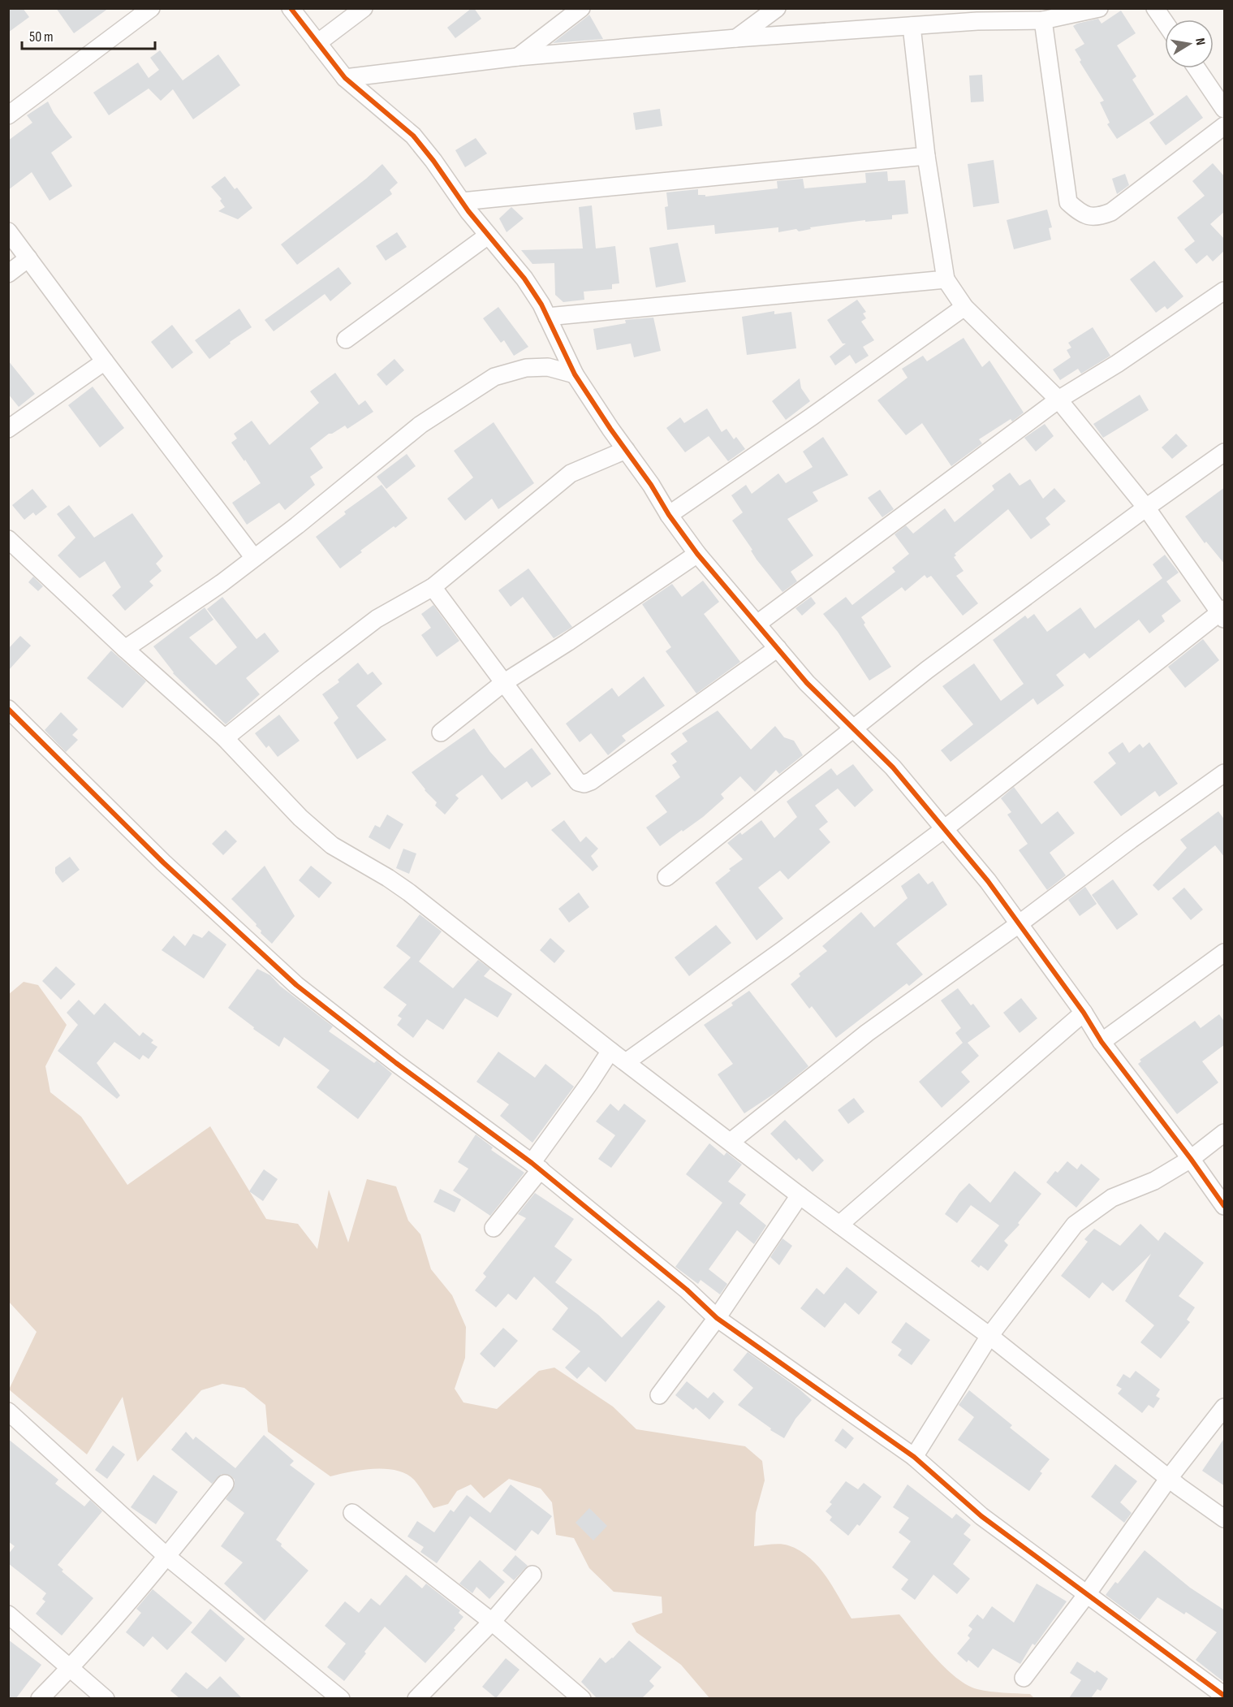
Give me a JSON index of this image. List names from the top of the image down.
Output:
{
  "scale_bar": "50 m",
  "north": "right"
}
